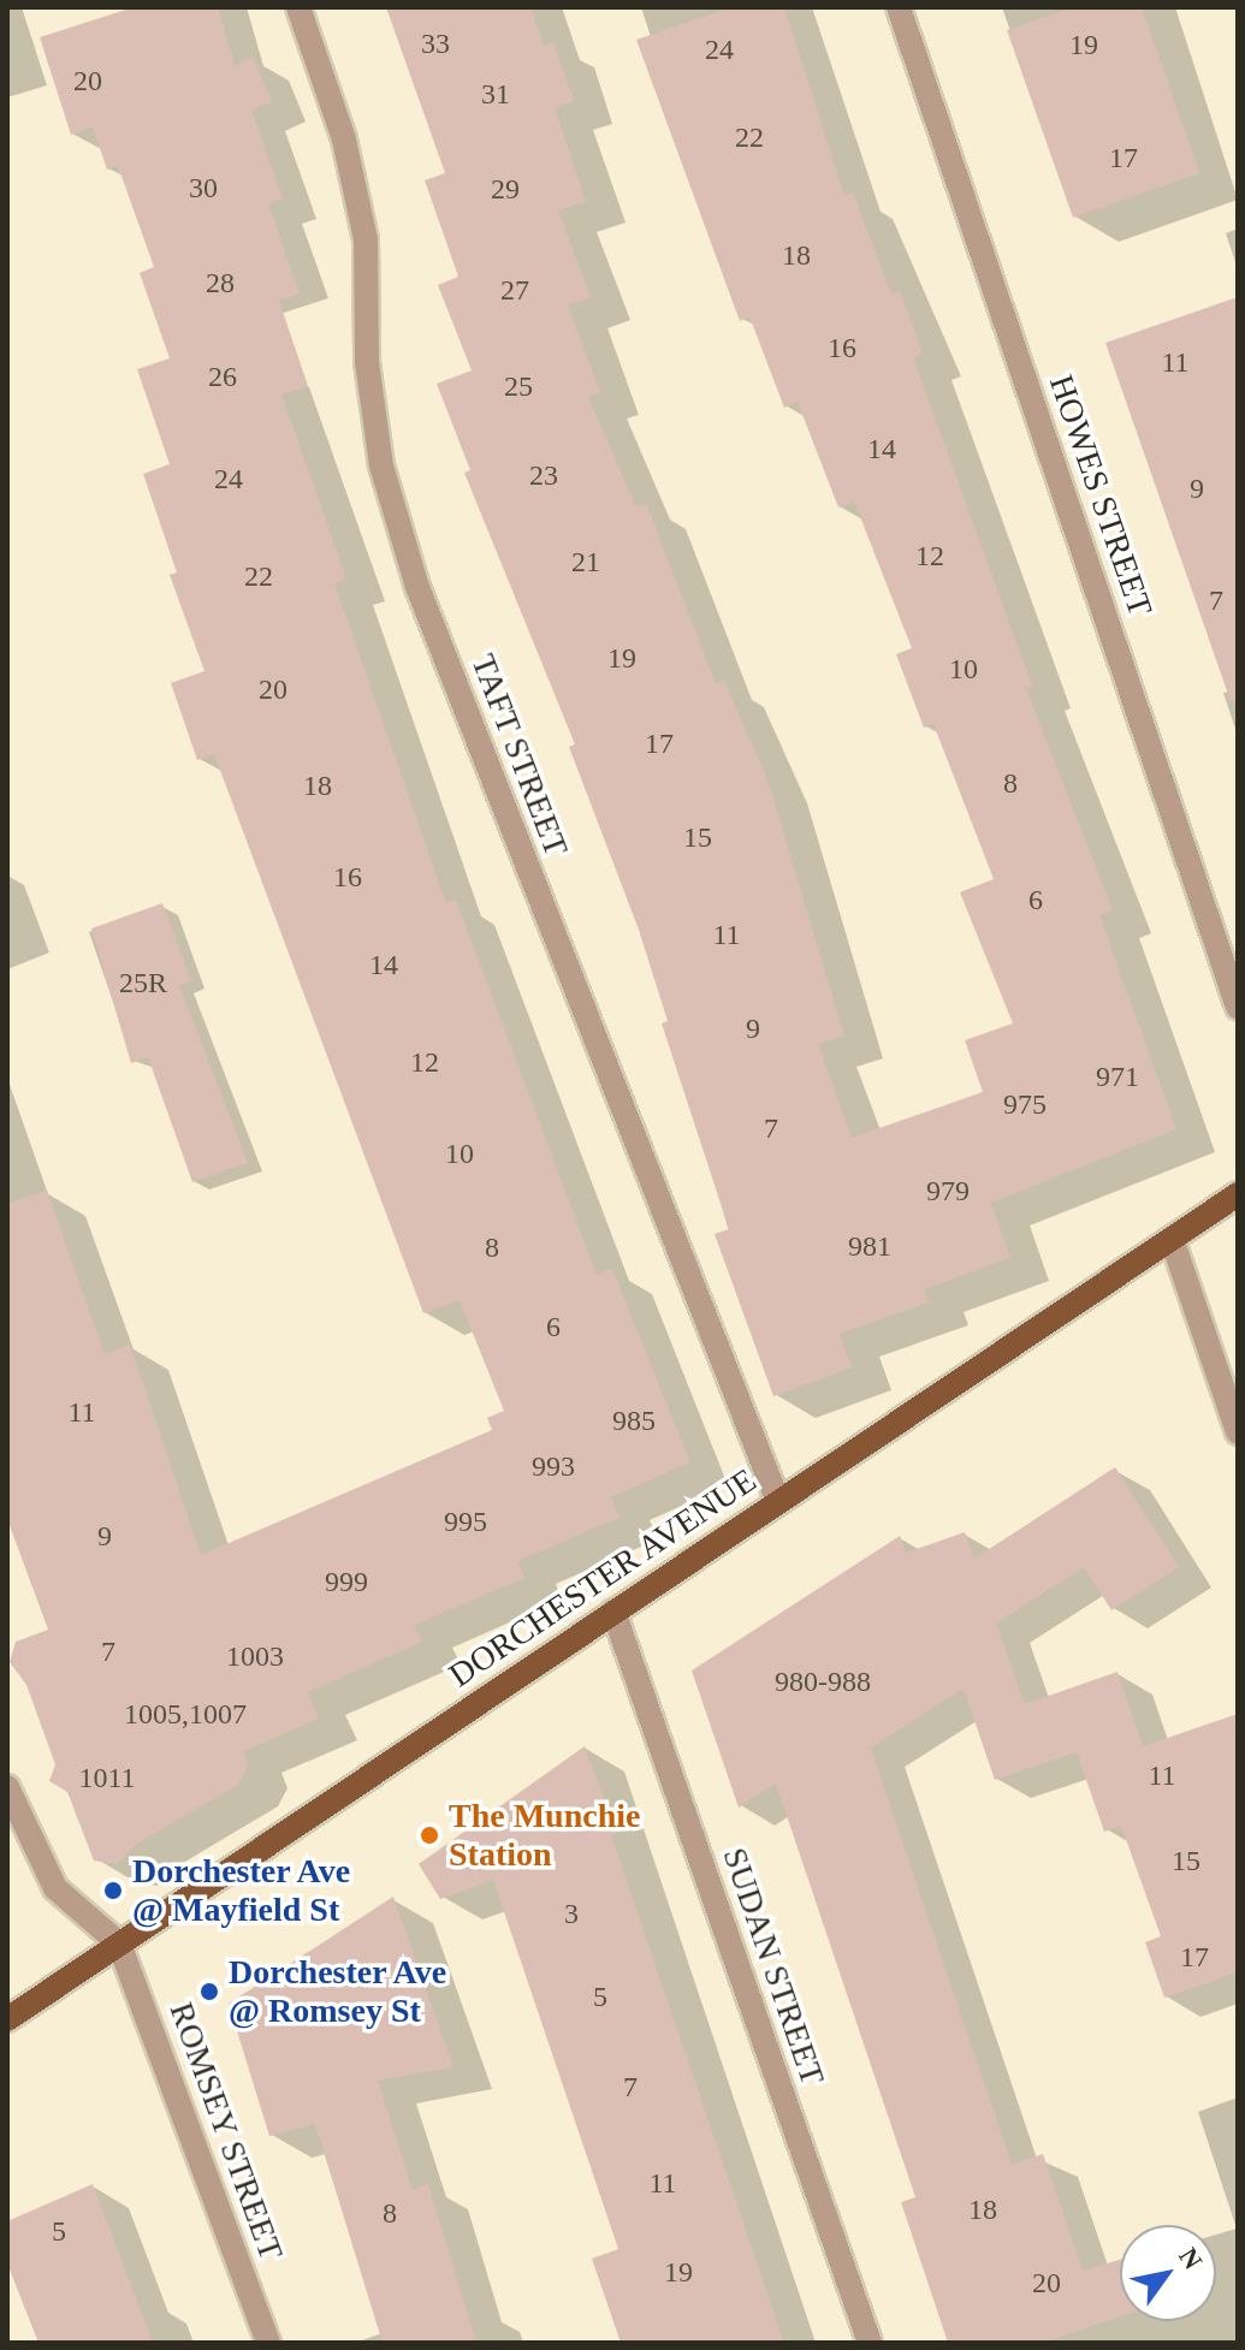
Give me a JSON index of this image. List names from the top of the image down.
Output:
{
  "streets": {
    "main road": ["DORCHESTER AVENUE"],
    "street": [
      "HOWES STREET",
      "TAFT STREET",
      "SUDAN STREET",
      "ROMSEY STREET"
    ]
  },
  "crossings": [
    ["TAFT STREET", "DORCHESTER AVENUE"],
    ["DORCHESTER AVENUE", "SUDAN STREET"],
    ["DORCHESTER AVENUE", "ROMSEY STREET"]
  ],
  "places": ["The Munchie Station", "Dorchester Ave @ Mayfield St", "Dorchester Ave @ Romsey St"],
  "house_numbers": [
    "33",
    "19",
    "24",
    "20",
    "31",
    "22",
    "17",
    "30",
    "29",
    "18",
    "28",
    "27",
    "16",
    "11",
    "26",
    "25",
    "14",
    "23",
    "24",
    "9",
    "12",
    "21",
    "22",
    "7",
    "19",
    "10",
    "20",
    "17",
    "8",
    "18",
    "15",
    "16",
    "6",
    "11",
    "14",
    "25R",
    "9",
    "12",
    "971",
    "975",
    "7",
    "10",
    "979",
    "981",
    "8",
    "6",
    "11",
    "985",
    "993",
    "995",
    "9",
    "999",
    "7",
    "1003",
    "980-988",
    "1005,1007",
    "11",
    "1011",
    "15",
    "3",
    "17",
    "5",
    "7",
    "11",
    "18",
    "8",
    "5",
    "19",
    "20"
  ],
  "north": "top right"
}
